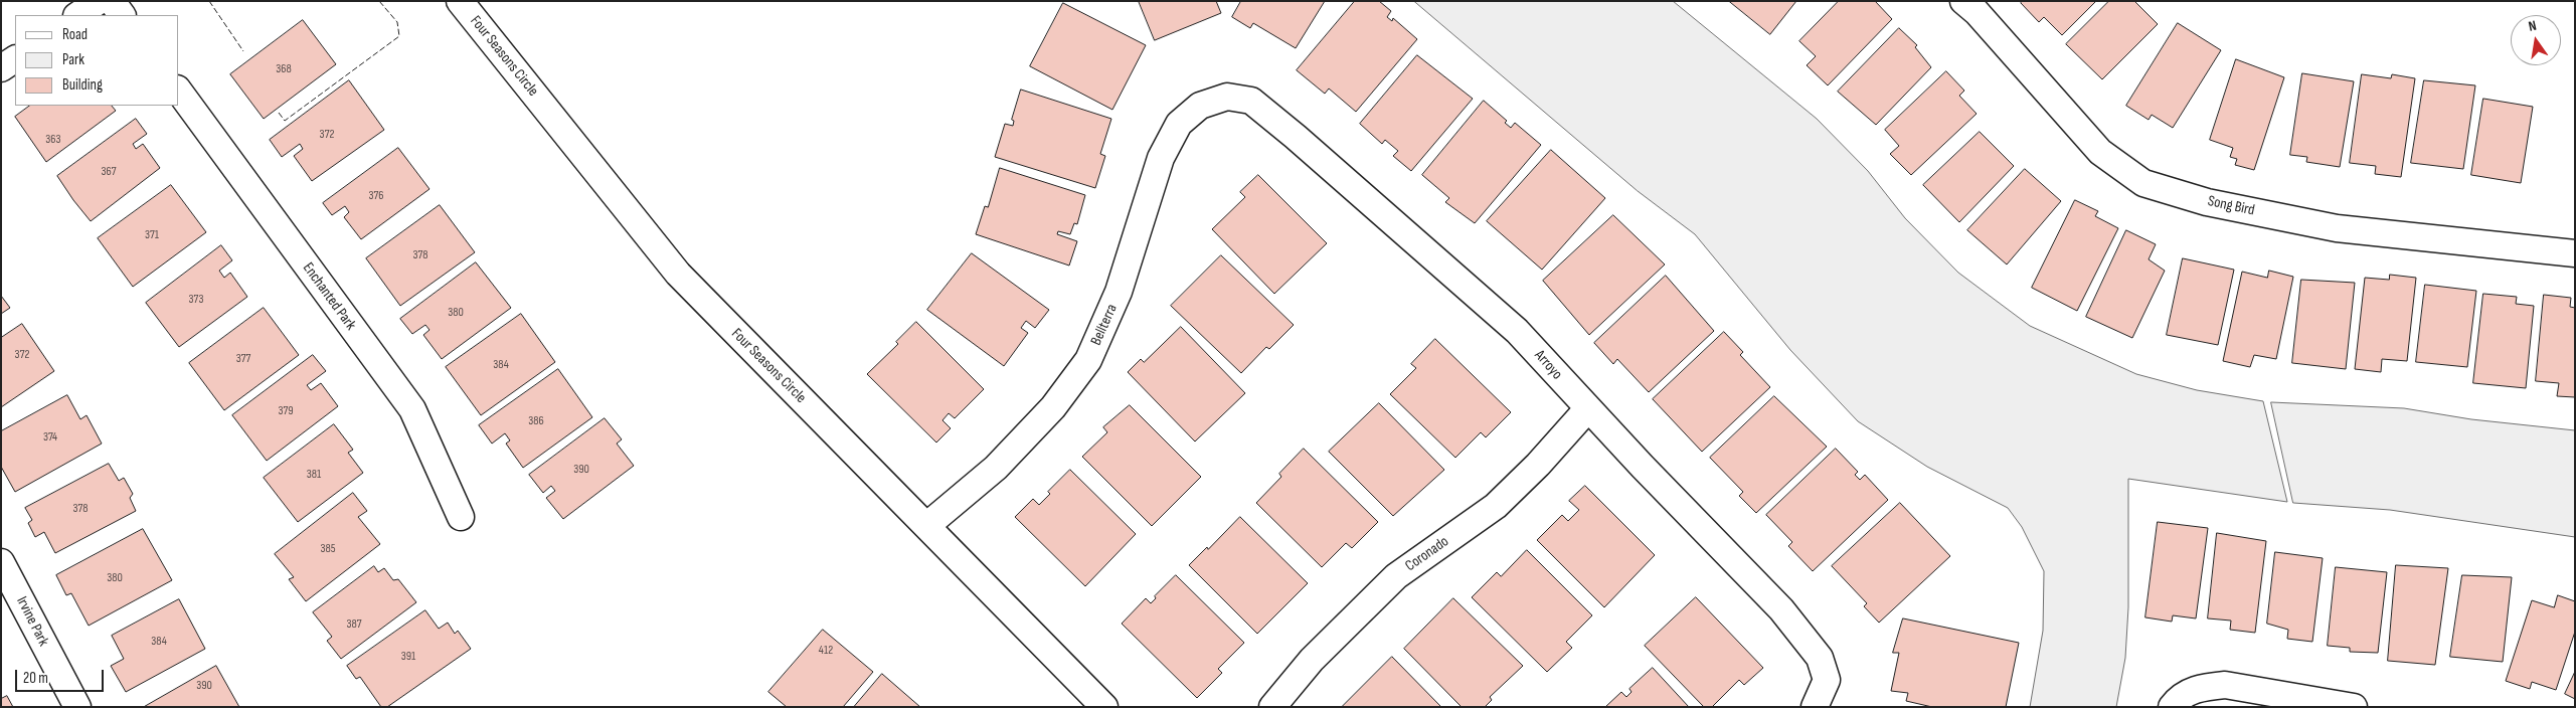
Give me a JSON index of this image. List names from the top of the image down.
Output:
{
  "streets": {
    "street": [
      "Four Seasons Circle",
      "Song Bird",
      "Enchanted Park",
      "Bellterra",
      "Arroyo",
      "Coronado",
      "Irvine Park"
    ]
  },
  "crossings": [
    ["Four Seasons Circle", "Bellterra"],
    ["Bellterra", "Arroyo"],
    ["Arroyo", "Coronado"]
  ],
  "house_numbers": [
    "368",
    "372",
    "363",
    "367",
    "376",
    "371",
    "378",
    "373",
    "380",
    "372",
    "377",
    "384",
    "379",
    "386",
    "374",
    "390",
    "381",
    "378",
    "385",
    "380",
    "387",
    "384",
    "412",
    "391",
    "390"
  ],
  "legend": ["Road", "Park", "Building"],
  "scale_bar": "20 m",
  "north": "top"
}
